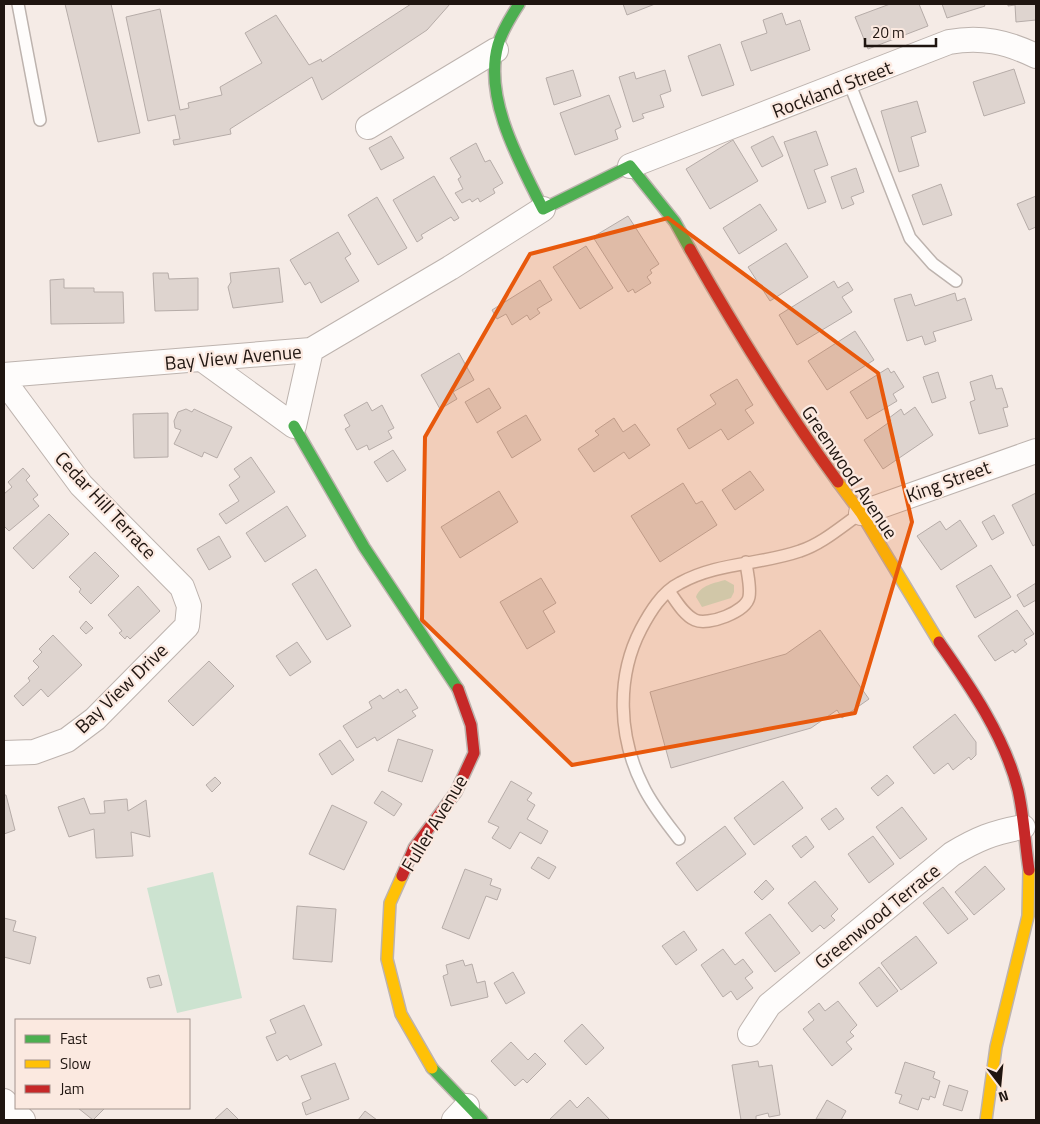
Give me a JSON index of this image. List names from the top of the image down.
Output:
{
  "streets": {
    "street": [
      "Rockland Street",
      "Bay View Avenue",
      "Greenwood Avenue",
      "King Street",
      "Cedar Hill Terrace",
      "Bay View Drive",
      "Fuller Avenue",
      "Greenwood Terrace"
    ]
  },
  "crossings": [
    ["Rockland Street", "Greenwood Avenue"],
    ["Bay View Avenue", "Fuller Avenue"],
    ["Greenwood Avenue", "King Street"],
    ["Greenwood Avenue", "Greenwood Terrace"],
    ["Cedar Hill Terrace", "Bay View Drive"]
  ],
  "legend": ["Fast", "Slow", "Jam"],
  "scale_bar": "20 m",
  "north": "bottom"
}
